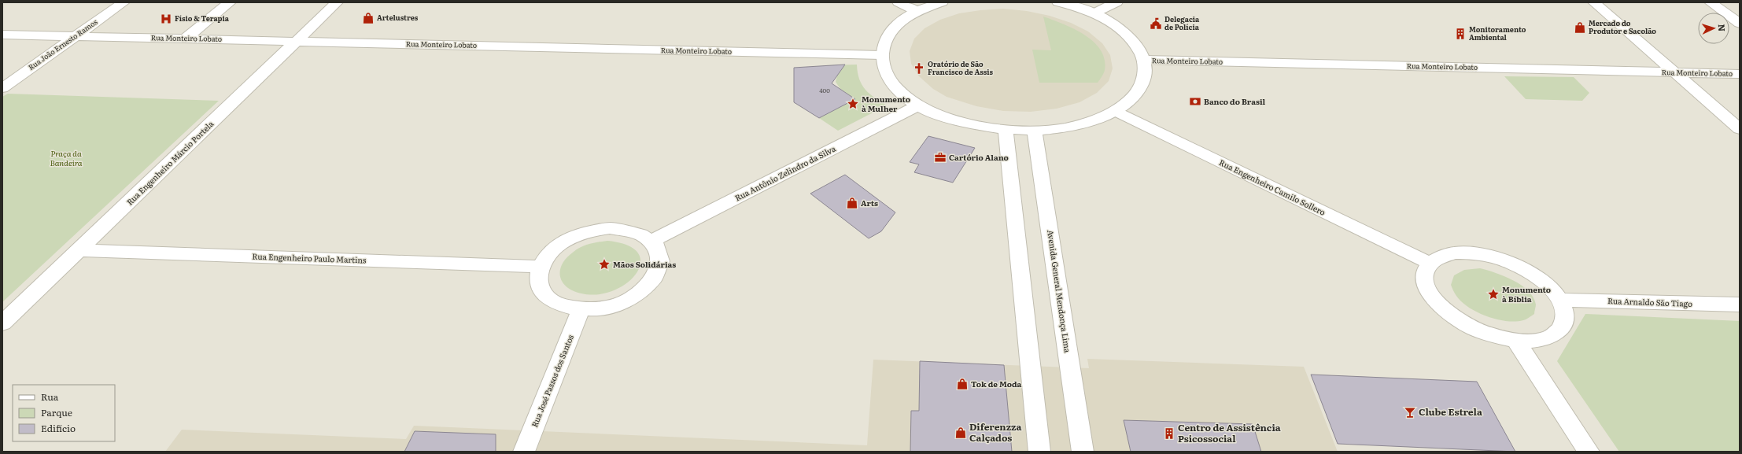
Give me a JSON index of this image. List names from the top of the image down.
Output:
{
  "streets": {
    "street": [
      "Rua Monteiro Lobato",
      "Rua João Ernesto Ramos",
      "Rua Engenheiro Márcio Portela",
      "Rua Antônio Zelindro da Silva",
      "Rua Engenheiro Camilo Sollero",
      "Rua Engenheiro Paulo Martins",
      "Avenida General Mendonça Lima",
      "Rua Arnaldo São Tiago",
      "Rua José Passos dos Santos"
    ]
  },
  "crossings": [
    ["Rua Monteiro Lobato", "Rua João Ernesto Ramos"],
    ["Rua Monteiro Lobato", "Rua Engenheiro Márcio Portela"],
    ["Rua Engenheiro Márcio Portela", "Rua Engenheiro Paulo Martins"],
    ["Rua Antônio Zelindro da Silva", "Rua Engenheiro Paulo Martins"],
    ["Rua Antônio Zelindro da Silva", "Rua José Passos dos Santos"],
    ["Rua Engenheiro Paulo Martins", "Rua José Passos dos Santos"]
  ],
  "parks": ["Praça da Bandeira"],
  "places": {
    "shop": [
      "Artelustres",
      "Mercado do Produtor e Sacolão",
      "Arts",
      "Tok de Moda",
      "Diferenzza Calçados"
    ],
    "hospital": ["Físio & Terapia"],
    "public building": ["Delegacia de Polícia"],
    "building": ["Monitoramento Ambiental", "Centro de Assistência Psicossocial"],
    "church": ["Oratório de São Francisco de Assis"],
    "bank": ["Banco do Brasil"],
    "place": ["Monumento à Mulher", "Mãos Solidárias", "Monumento à Bíblia"],
    "office": ["Cartório Alano"],
    "bar": ["Clube Estrela"]
  },
  "house_numbers": ["400"],
  "legend": ["Rua", "Parque", "Edifício"],
  "north": "right"
}
